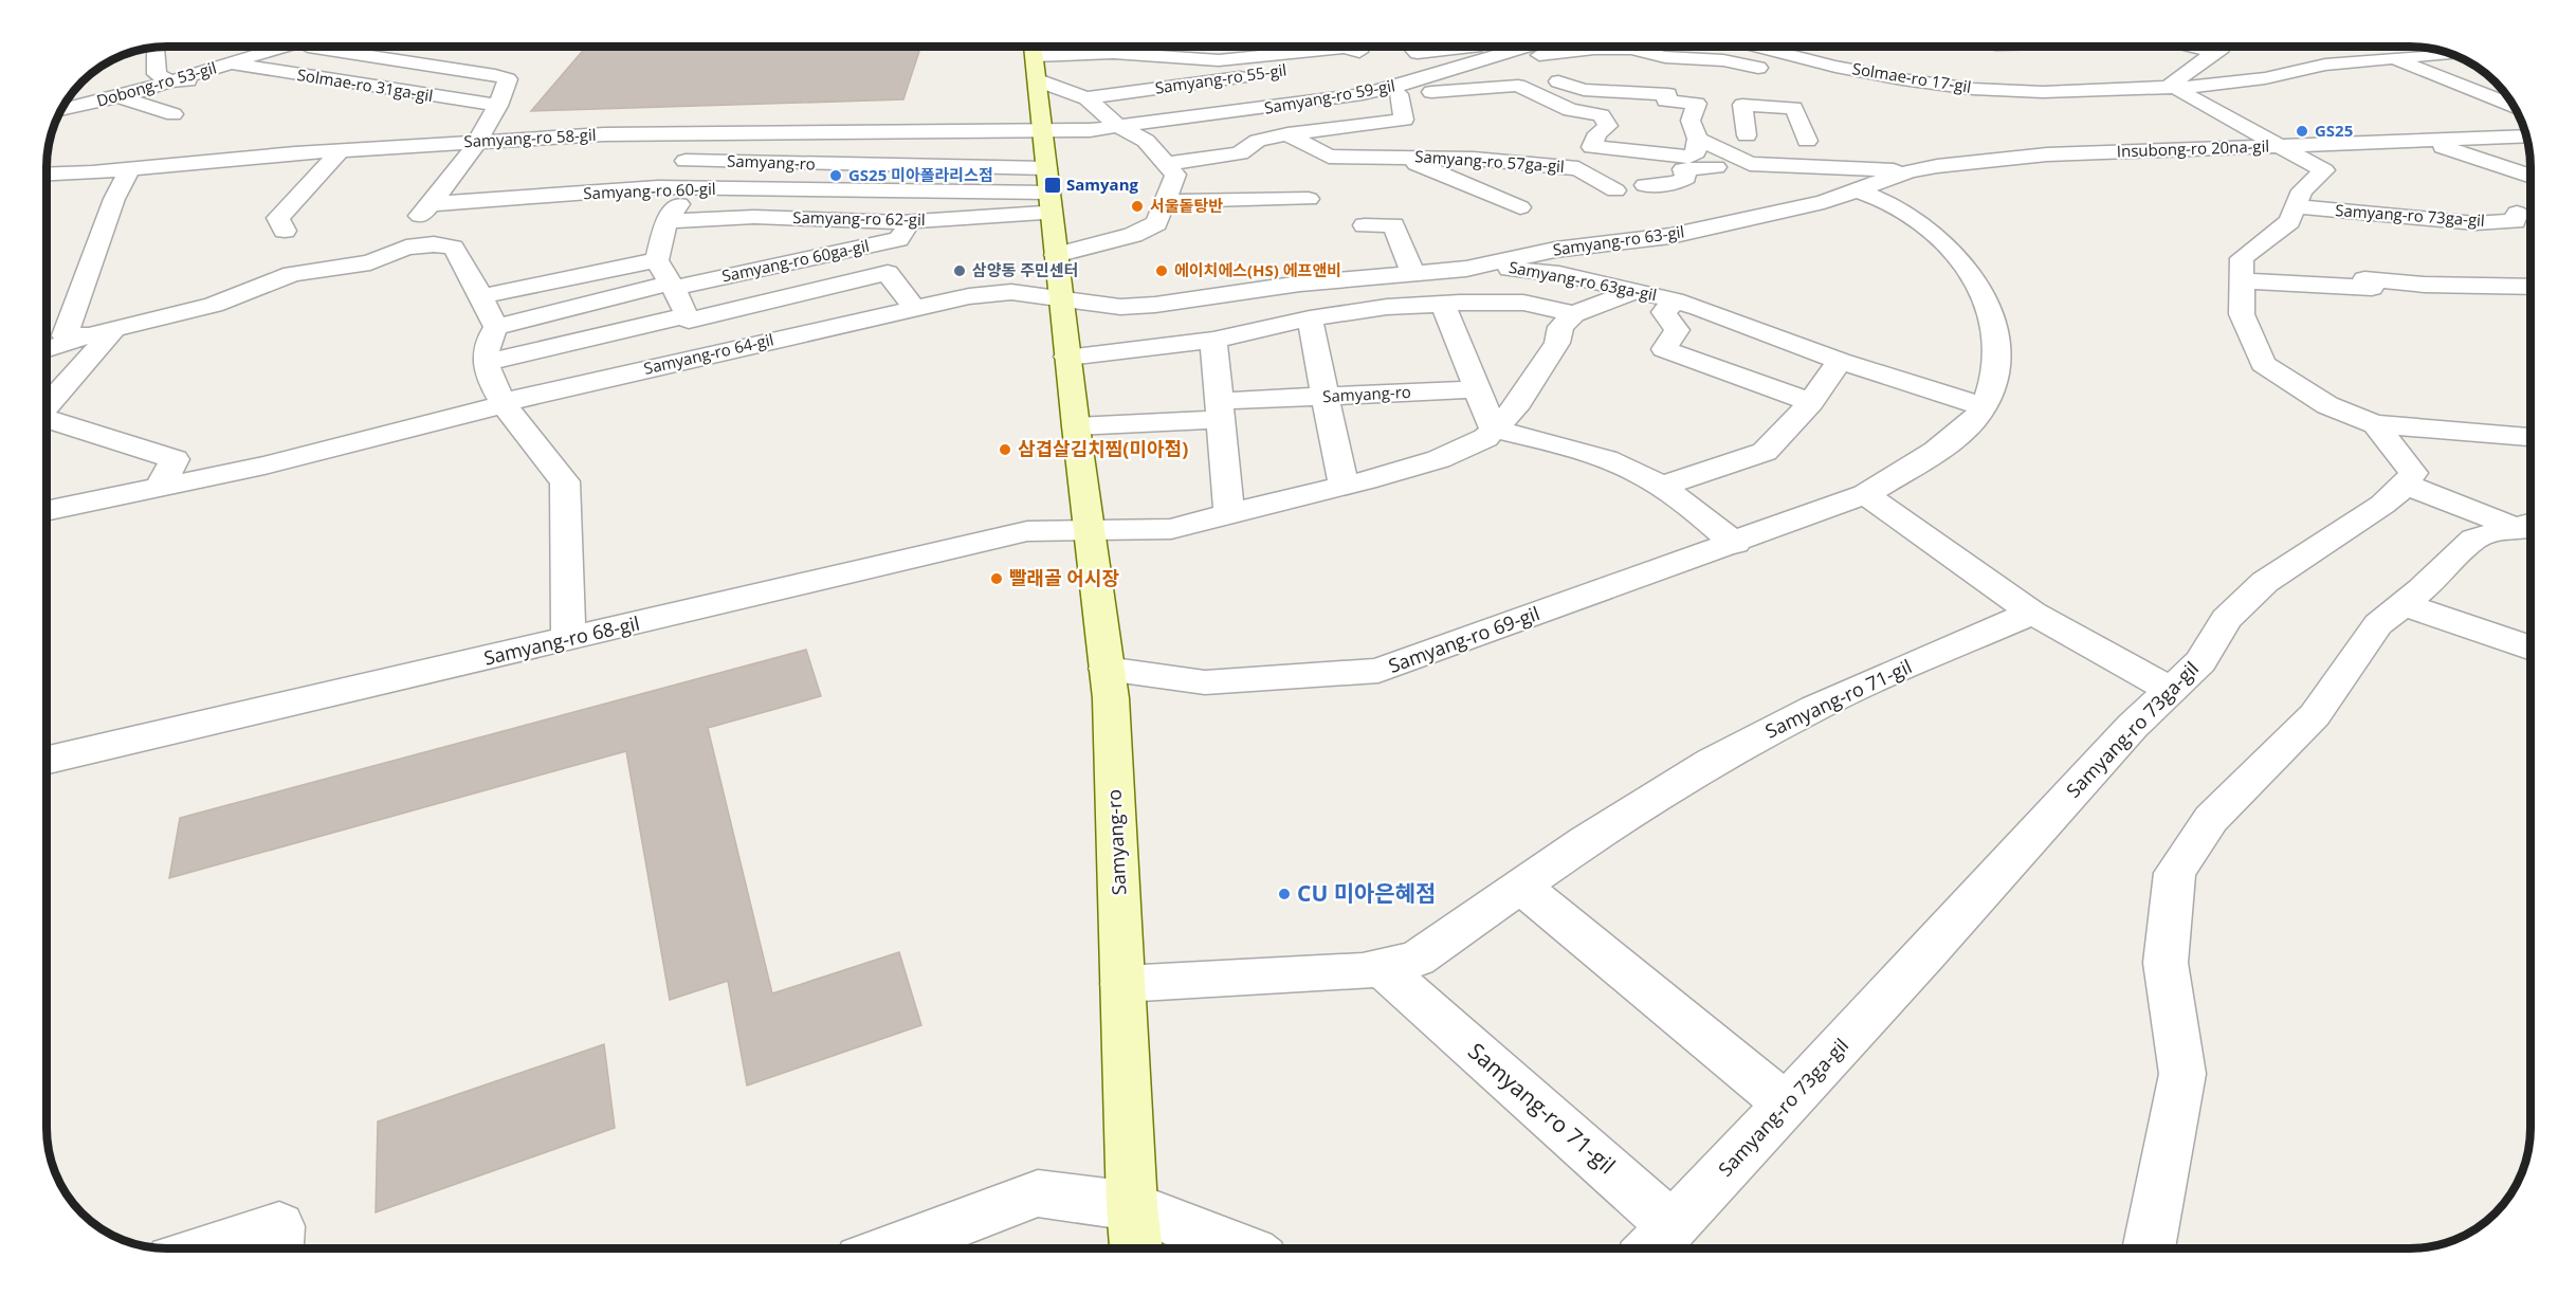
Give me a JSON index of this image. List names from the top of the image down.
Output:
{
  "streets": {
    "main road": ["Samyang-ro"],
    "street": [
      "Solmae-ro 17-gil",
      "Samyang-ro 55-gil",
      "Dobong-ro 53-gil",
      "Solmae-ro 31ga-gil",
      "Samyang-ro 59-gil",
      "Samyang-ro 58-gil",
      "Insubong-ro 20na-gil",
      "Samyang-ro 57ga-gil",
      "Samyang-ro 60-gil",
      "Samyang-ro 73ga-gil",
      "Samyang-ro 62-gil",
      "Samyang-ro 63-gil",
      "Samyang-ro 60ga-gil",
      "Samyang-ro 63ga-gil",
      "Samyang-ro 64-gil",
      "Samyang-ro 69-gil",
      "Samyang-ro 68-gil",
      "Samyang-ro 71-gil"
    ]
  },
  "crossings": [
    ["Samyang-ro 55-gil", "Samyang-ro 59-gil"],
    ["Samyang-ro 55-gil", "Samyang-ro"],
    ["Dobong-ro 53-gil", "Solmae-ro 31ga-gil"],
    ["Samyang-ro 59-gil", "Samyang-ro 58-gil"],
    ["Samyang-ro 59-gil", "Samyang-ro"],
    ["Samyang-ro 58-gil", "Samyang-ro"],
    ["Insubong-ro 20na-gil", "Samyang-ro 63-gil"],
    ["Insubong-ro 20na-gil", "Samyang-ro 69-gil"],
    ["Samyang-ro", "Samyang-ro 60-gil"],
    ["Samyang-ro", "Samyang-ro 62-gil"],
    ["Samyang-ro", "Samyang-ro 63-gil"],
    ["Samyang-ro", "Samyang-ro 64-gil"],
    ["Samyang-ro", "Samyang-ro 69-gil"],
    ["Samyang-ro", "Samyang-ro 68-gil"],
    ["Samyang-ro", "Samyang-ro 71-gil"],
    ["Samyang-ro 60-gil", "Samyang-ro 62-gil"],
    ["Samyang-ro 73ga-gil", "Samyang-ro 71-gil"],
    ["Samyang-ro 62-gil", "Samyang-ro 60ga-gil"],
    ["Samyang-ro 63-gil", "Samyang-ro 63ga-gil"],
    ["Samyang-ro 63-gil", "Samyang-ro 64-gil"],
    ["Samyang-ro 63-gil", "Samyang-ro 69-gil"],
    ["Samyang-ro 63ga-gil", "Samyang-ro 69-gil"]
  ],
  "places": {
    "other": [
      "GS25",
      "GS25 미아폴라리스점",
      "서울돝탕반",
      "삼양동 주민센터",
      "에이치에스(HS) 에프앤비",
      "삼겹살김치찜(미아점)",
      "빨래골 어시장",
      "CU 미아은혜점"
    ],
    "transit": ["Samyang"]
  }
}
